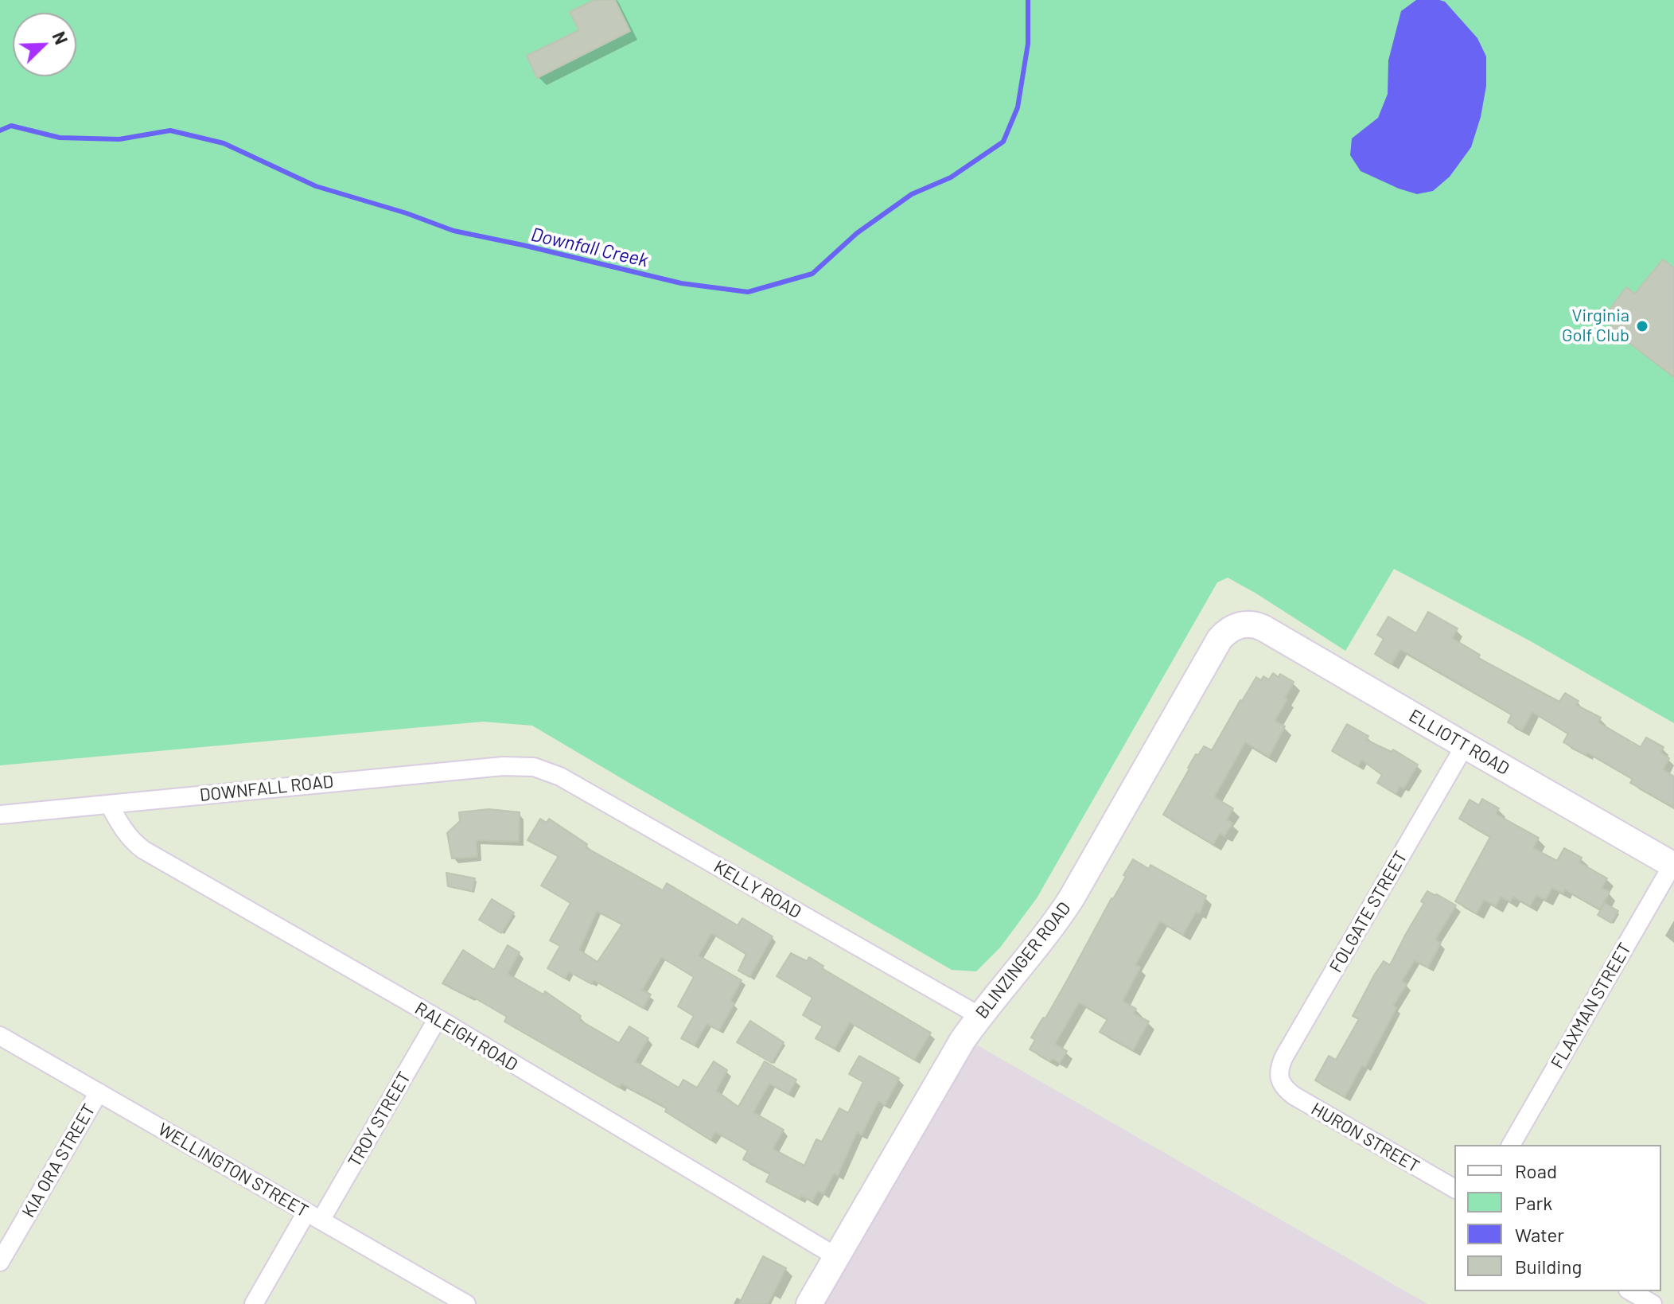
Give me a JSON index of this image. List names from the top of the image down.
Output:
{
  "streets": {
    "street": [
      "ELLIOTT ROAD",
      "DOWNFALL ROAD",
      "KELLY ROAD",
      "FOLGATE STREET",
      "BLINZINGER ROAD",
      "FLAXMAN STREET",
      "RALEIGH ROAD",
      "TROY STREET",
      "HURON STREET",
      "KIA ORA STREET",
      "WELLINGTON STREET"
    ]
  },
  "crossings": [
    ["ELLIOTT ROAD", "FOLGATE STREET"],
    ["ELLIOTT ROAD", "BLINZINGER ROAD"],
    ["ELLIOTT ROAD", "FLAXMAN STREET"],
    ["DOWNFALL ROAD", "KELLY ROAD"],
    ["DOWNFALL ROAD", "RALEIGH ROAD"],
    ["KELLY ROAD", "BLINZINGER ROAD"],
    ["FOLGATE STREET", "HURON STREET"],
    ["BLINZINGER ROAD", "RALEIGH ROAD"],
    ["RALEIGH ROAD", "TROY STREET"],
    ["TROY STREET", "WELLINGTON STREET"],
    ["KIA ORA STREET", "WELLINGTON STREET"]
  ],
  "water": ["Downfall Creek"],
  "places": ["Virginia Golf Club"],
  "legend": [
    "Road",
    "Park",
    "Water",
    "Building"
  ],
  "north": "top right"
}
